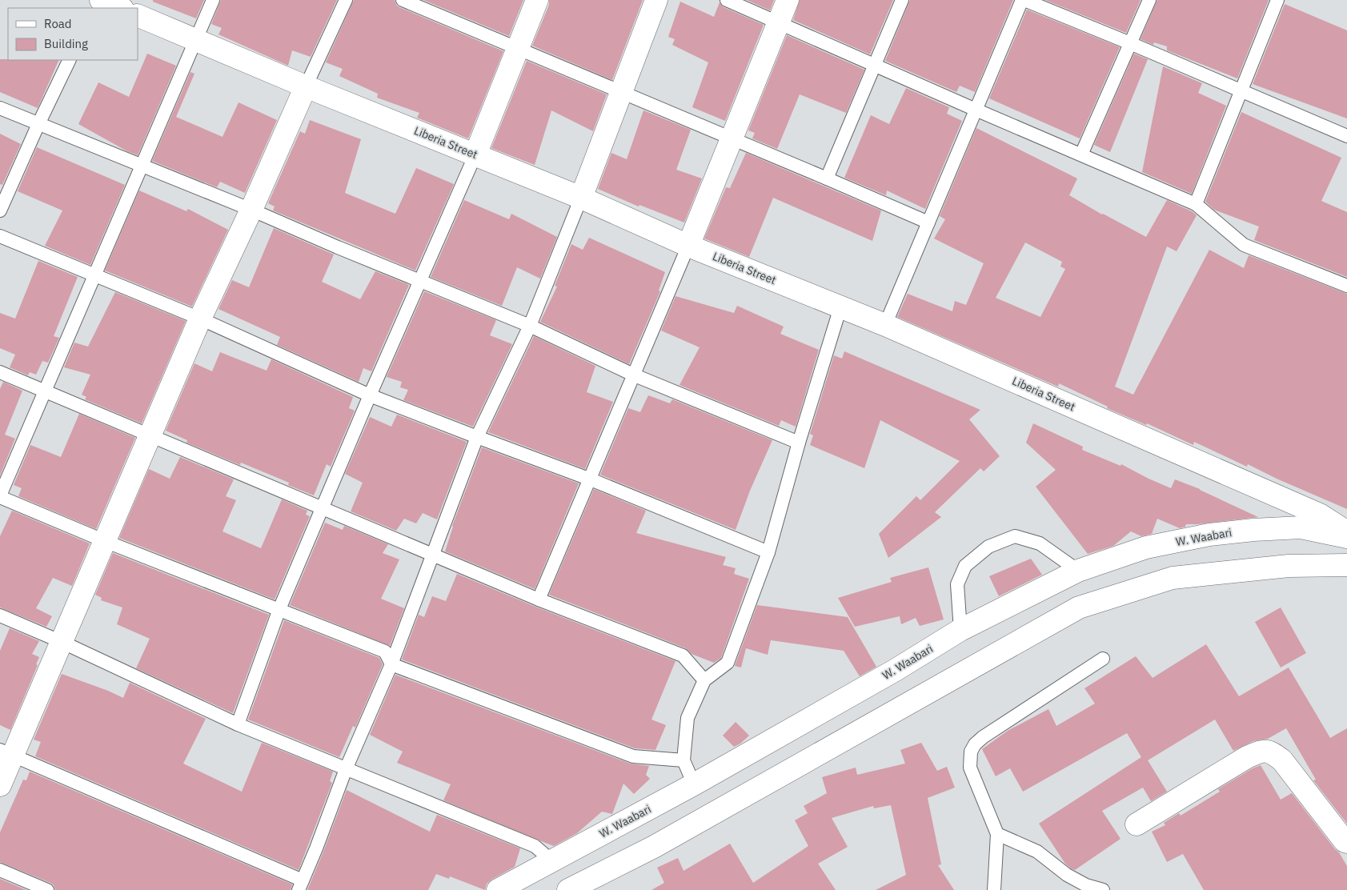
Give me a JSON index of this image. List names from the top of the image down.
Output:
{
  "streets": {
    "street": ["Liberia Street", "W. Waabari"]
  },
  "legend": ["Road", "Building"]
}
